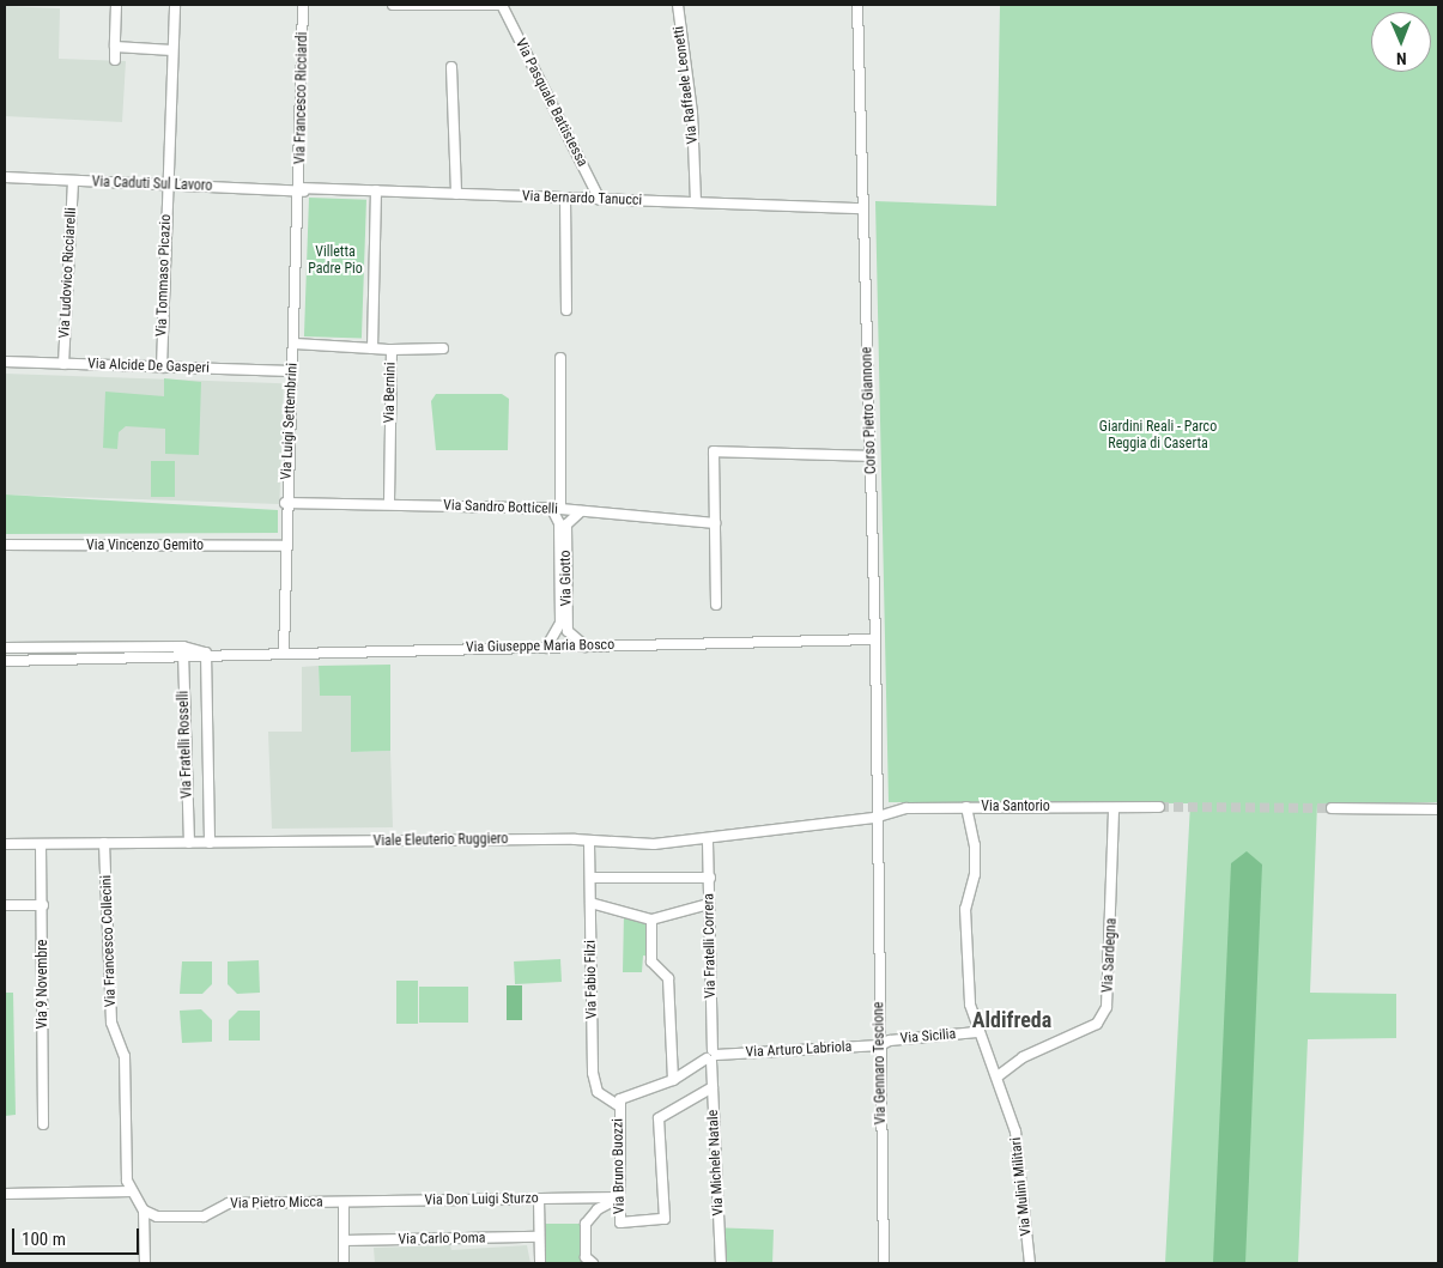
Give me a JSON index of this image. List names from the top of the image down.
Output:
{
  "streets": {
    "street": [
      "Via Raffaele Leonetti",
      "Via Francesco Ricciardi",
      "Via Pasquale Battistessa",
      "Via Caduti Sul Lavoro",
      "Via Bernardo Tanucci",
      "Via Ludovico Ricciarelli",
      "Via Tommaso Picazio",
      "Via Alcide De Gasperi",
      "Via Bernini",
      "Corso Pietro Giannone",
      "Via Luigi Settembrini",
      "Via Sandro Botticelli",
      "Via Vincenzo Gemito",
      "Via Giotto",
      "Via Giuseppe Maria Bosco",
      "Via Fratelli Rosselli",
      "Via Santorio",
      "Viale Eleuterio Ruggiero",
      "Via Francesco Collecini",
      "Via Fratelli Correra",
      "Via Sardegna",
      "Via Fabio Filzi",
      "Via 9 Novembre",
      "Via Sicilia",
      "Via Arturo Labriola",
      "Via Gennaro Tescione",
      "Via Michele Natale",
      "Via Bruno Buozzi",
      "Via Mulini Militari",
      "Via Don Luigi Sturzo",
      "Via Pietro Micca",
      "Via Carlo Poma"
    ]
  },
  "crossings": [
    ["Via Raffaele Leonetti", "Via Bernardo Tanucci"],
    ["Via Francesco Ricciardi", "Via Caduti Sul Lavoro"],
    ["Via Francesco Ricciardi", "Via Bernardo Tanucci"],
    ["Via Francesco Ricciardi", "Via Luigi Settembrini"],
    ["Via Pasquale Battistessa", "Via Bernardo Tanucci"],
    ["Via Caduti Sul Lavoro", "Via Bernardo Tanucci"],
    ["Via Caduti Sul Lavoro", "Via Ludovico Ricciarelli"],
    ["Via Caduti Sul Lavoro", "Via Tommaso Picazio"],
    ["Via Caduti Sul Lavoro", "Via Luigi Settembrini"],
    ["Via Bernardo Tanucci", "Via Bernini"],
    ["Via Bernardo Tanucci", "Corso Pietro Giannone"],
    ["Via Bernardo Tanucci", "Via Luigi Settembrini"],
    ["Via Ludovico Ricciarelli", "Via Alcide De Gasperi"],
    ["Via Tommaso Picazio", "Via Alcide De Gasperi"],
    ["Via Alcide De Gasperi", "Via Luigi Settembrini"],
    ["Via Bernini", "Via Sandro Botticelli"],
    ["Corso Pietro Giannone", "Via Giuseppe Maria Bosco"],
    ["Corso Pietro Giannone", "Via Santorio"],
    ["Corso Pietro Giannone", "Viale Eleuterio Ruggiero"],
    ["Corso Pietro Giannone", "Via Gennaro Tescione"],
    ["Via Luigi Settembrini", "Via Sandro Botticelli"],
    ["Via Luigi Settembrini", "Via Vincenzo Gemito"],
    ["Via Luigi Settembrini", "Via Giuseppe Maria Bosco"],
    ["Via Sandro Botticelli", "Via Giotto"],
    ["Via Giotto", "Via Giuseppe Maria Bosco"],
    ["Via Giuseppe Maria Bosco", "Via Fratelli Rosselli"],
    ["Via Fratelli Rosselli", "Viale Eleuterio Ruggiero"],
    ["Via Santorio", "Viale Eleuterio Ruggiero"],
    ["Via Santorio", "Via Sardegna"],
    ["Via Santorio", "Via Gennaro Tescione"],
    ["Via Santorio", "Via Mulini Militari"],
    ["Viale Eleuterio Ruggiero", "Via Francesco Collecini"],
    ["Viale Eleuterio Ruggiero", "Via Fratelli Correra"],
    ["Viale Eleuterio Ruggiero", "Via Fabio Filzi"],
    ["Viale Eleuterio Ruggiero", "Via 9 Novembre"],
    ["Viale Eleuterio Ruggiero", "Via Gennaro Tescione"],
    ["Via Francesco Collecini", "Via Pietro Micca"],
    ["Via Fratelli Correra", "Via Arturo Labriola"],
    ["Via Fratelli Correra", "Via Michele Natale"],
    ["Via Fratelli Correra", "Via Bruno Buozzi"],
    ["Via Sardegna", "Via Mulini Militari"],
    ["Via Fabio Filzi", "Via Bruno Buozzi"],
    ["Via Sicilia", "Via Arturo Labriola"],
    ["Via Sicilia", "Via Gennaro Tescione"],
    ["Via Sicilia", "Via Mulini Militari"],
    ["Via Arturo Labriola", "Via Gennaro Tescione"],
    ["Via Arturo Labriola", "Via Michele Natale"],
    ["Via Arturo Labriola", "Via Bruno Buozzi"],
    ["Via Michele Natale", "Via Bruno Buozzi"],
    ["Via Bruno Buozzi", "Via Don Luigi Sturzo"],
    ["Via Don Luigi Sturzo", "Via Pietro Micca"]
  ],
  "districts": ["Aldifreda"],
  "parks": ["Villetta Padre Pio", "Giardini Reali - Parco Reggia di Caserta"],
  "scale_bar": "100 m",
  "north": "bottom"
}
